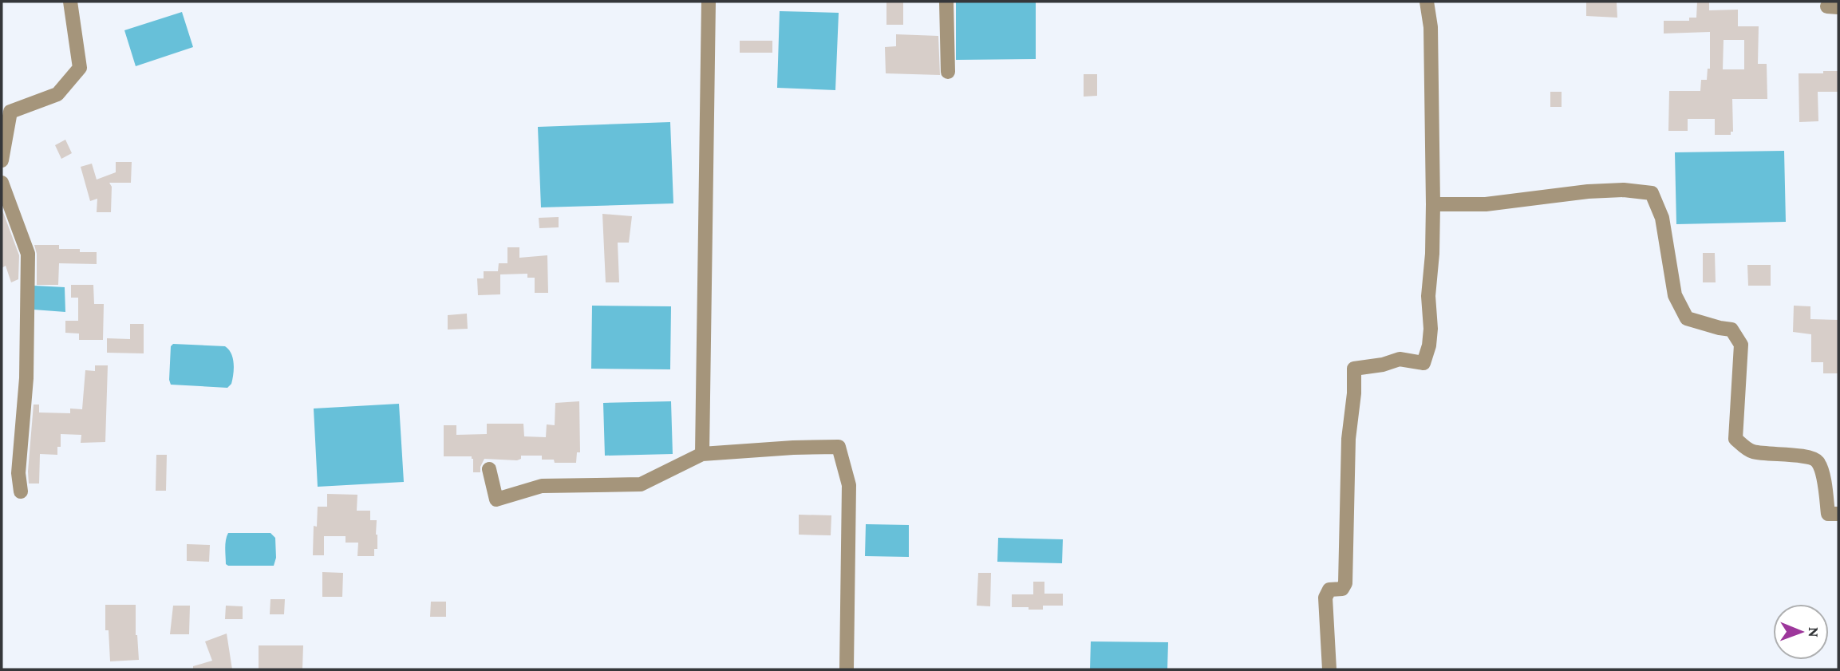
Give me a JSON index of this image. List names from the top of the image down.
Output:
{
  "north": "right"
}
